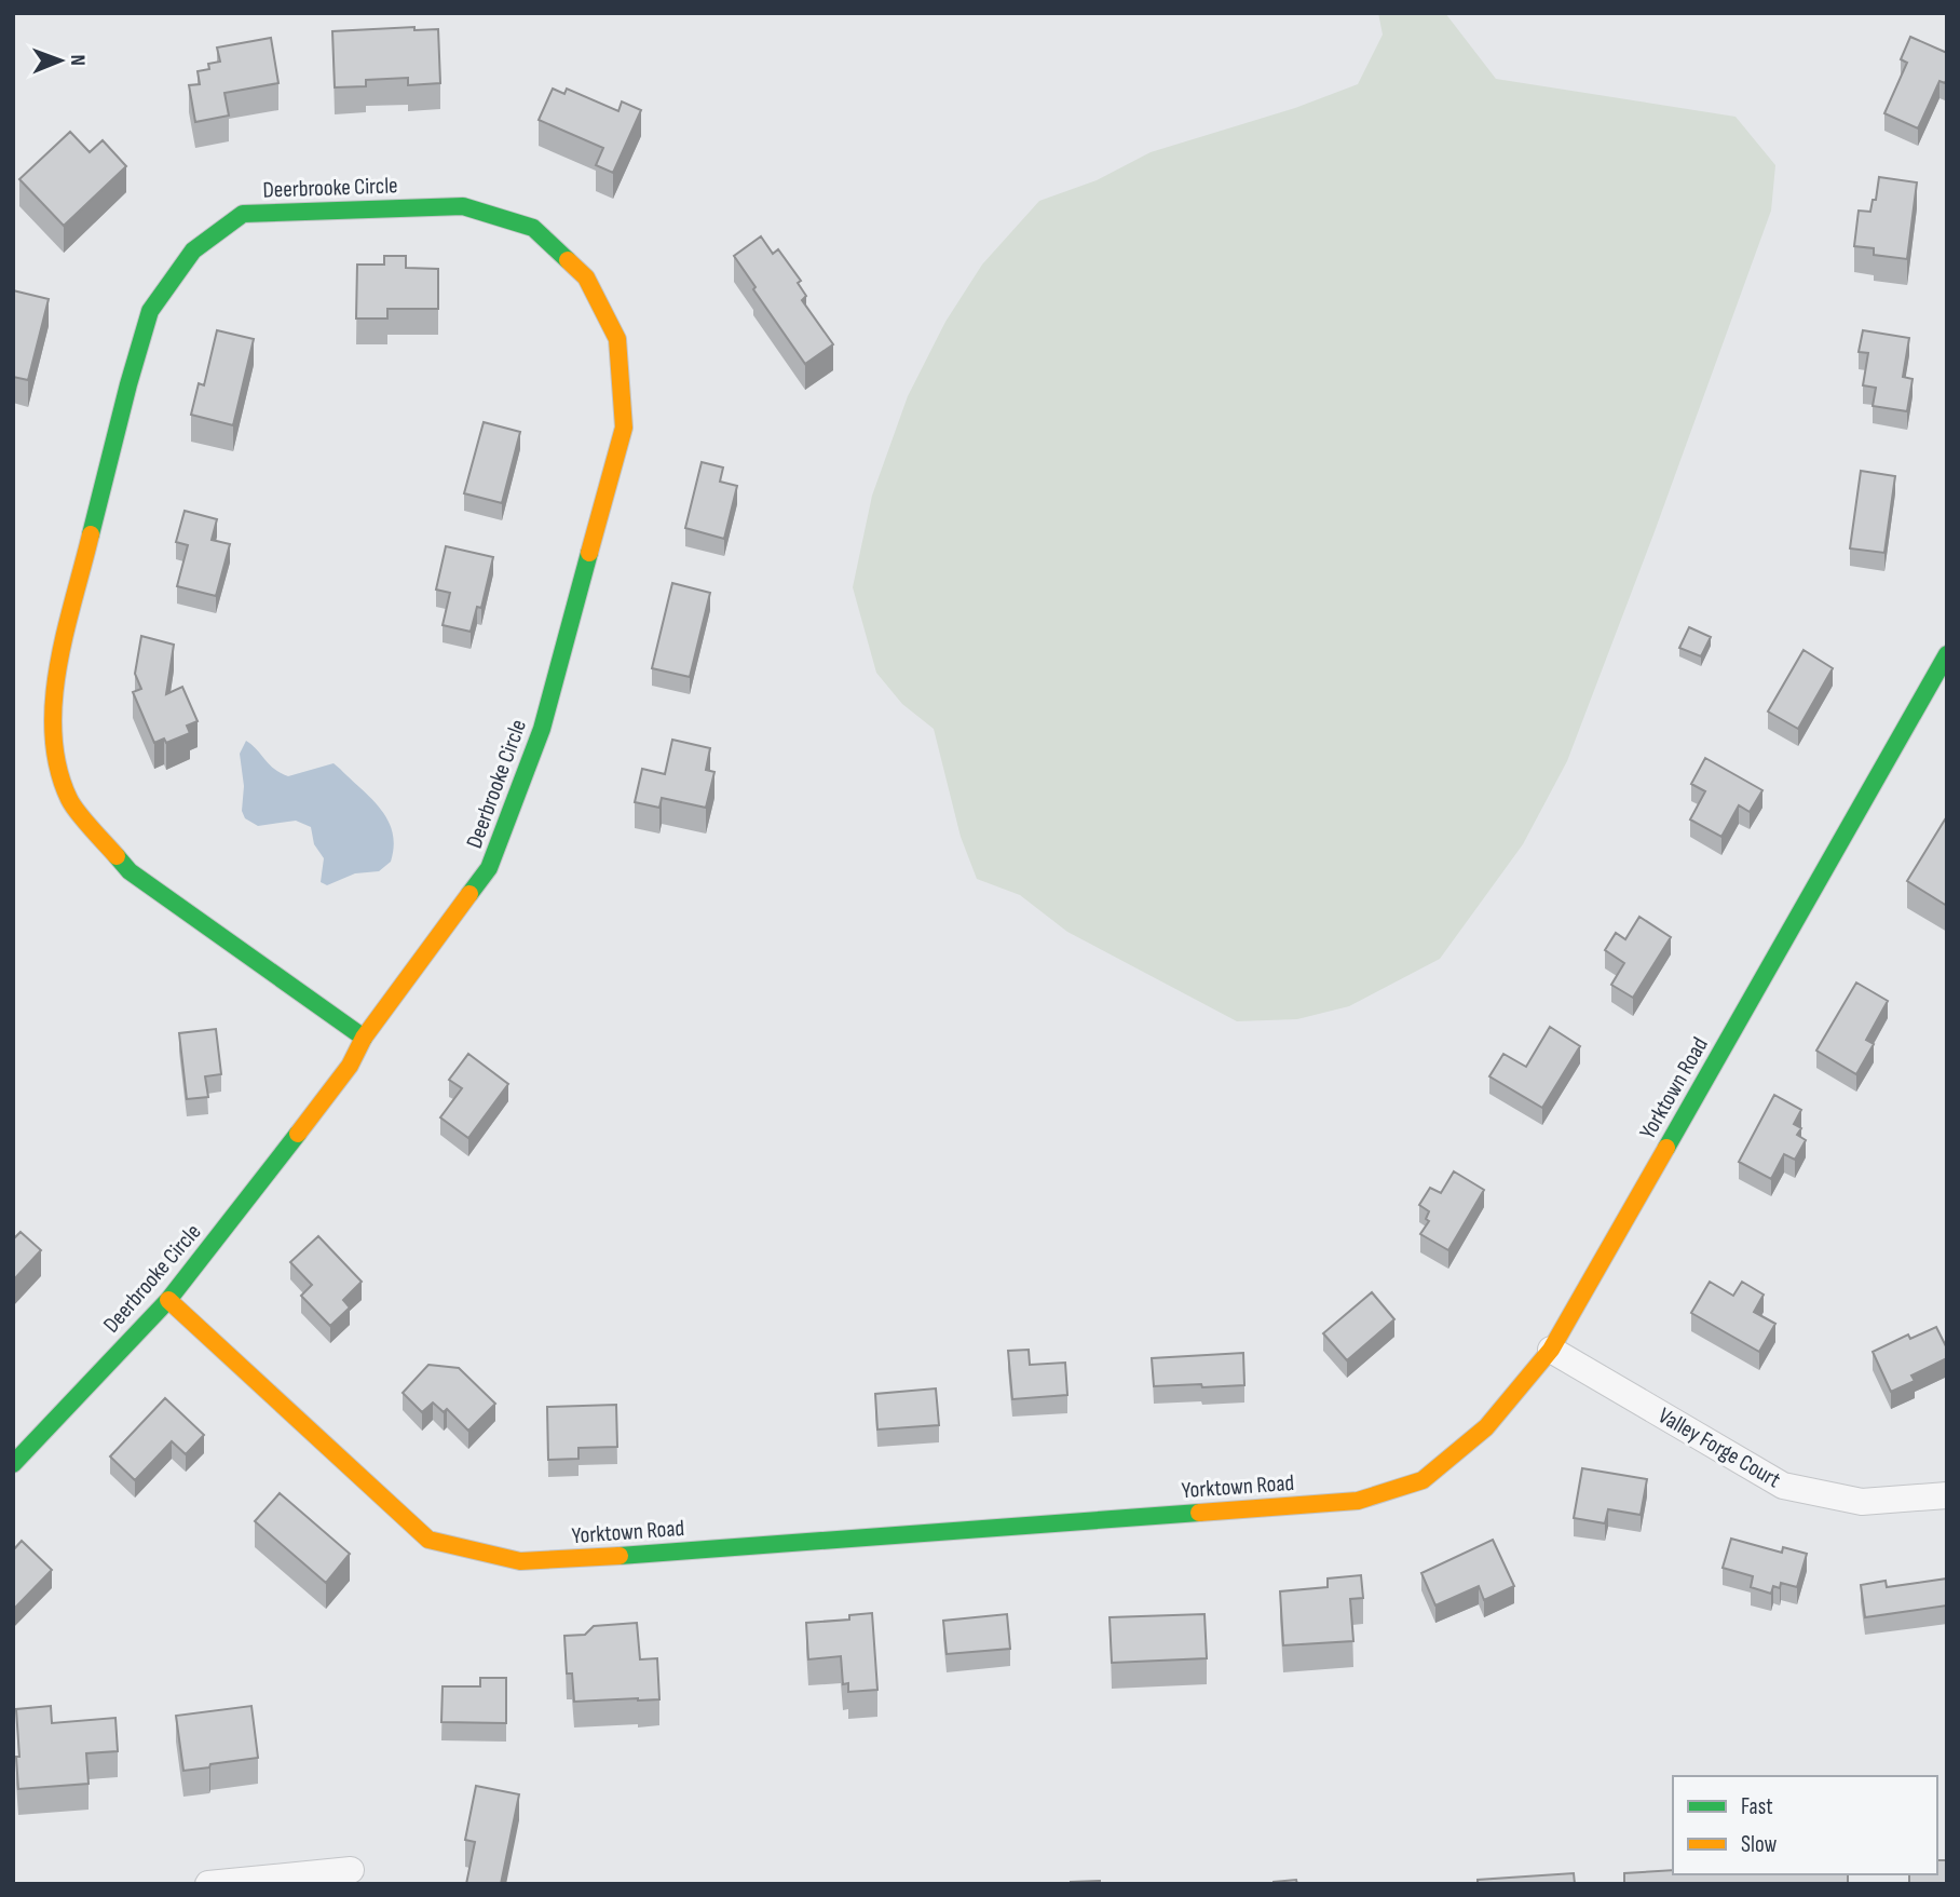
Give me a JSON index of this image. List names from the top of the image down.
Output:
{
  "streets": {
    "street": ["Deerbrooke Circle", "Yorktown Road", "Valley Forge Court"]
  },
  "crossings": [
    ["Deerbrooke Circle", "Yorktown Road"],
    ["Yorktown Road", "Valley Forge Court"]
  ],
  "legend": ["Fast", "Slow"],
  "north": "right"
}
